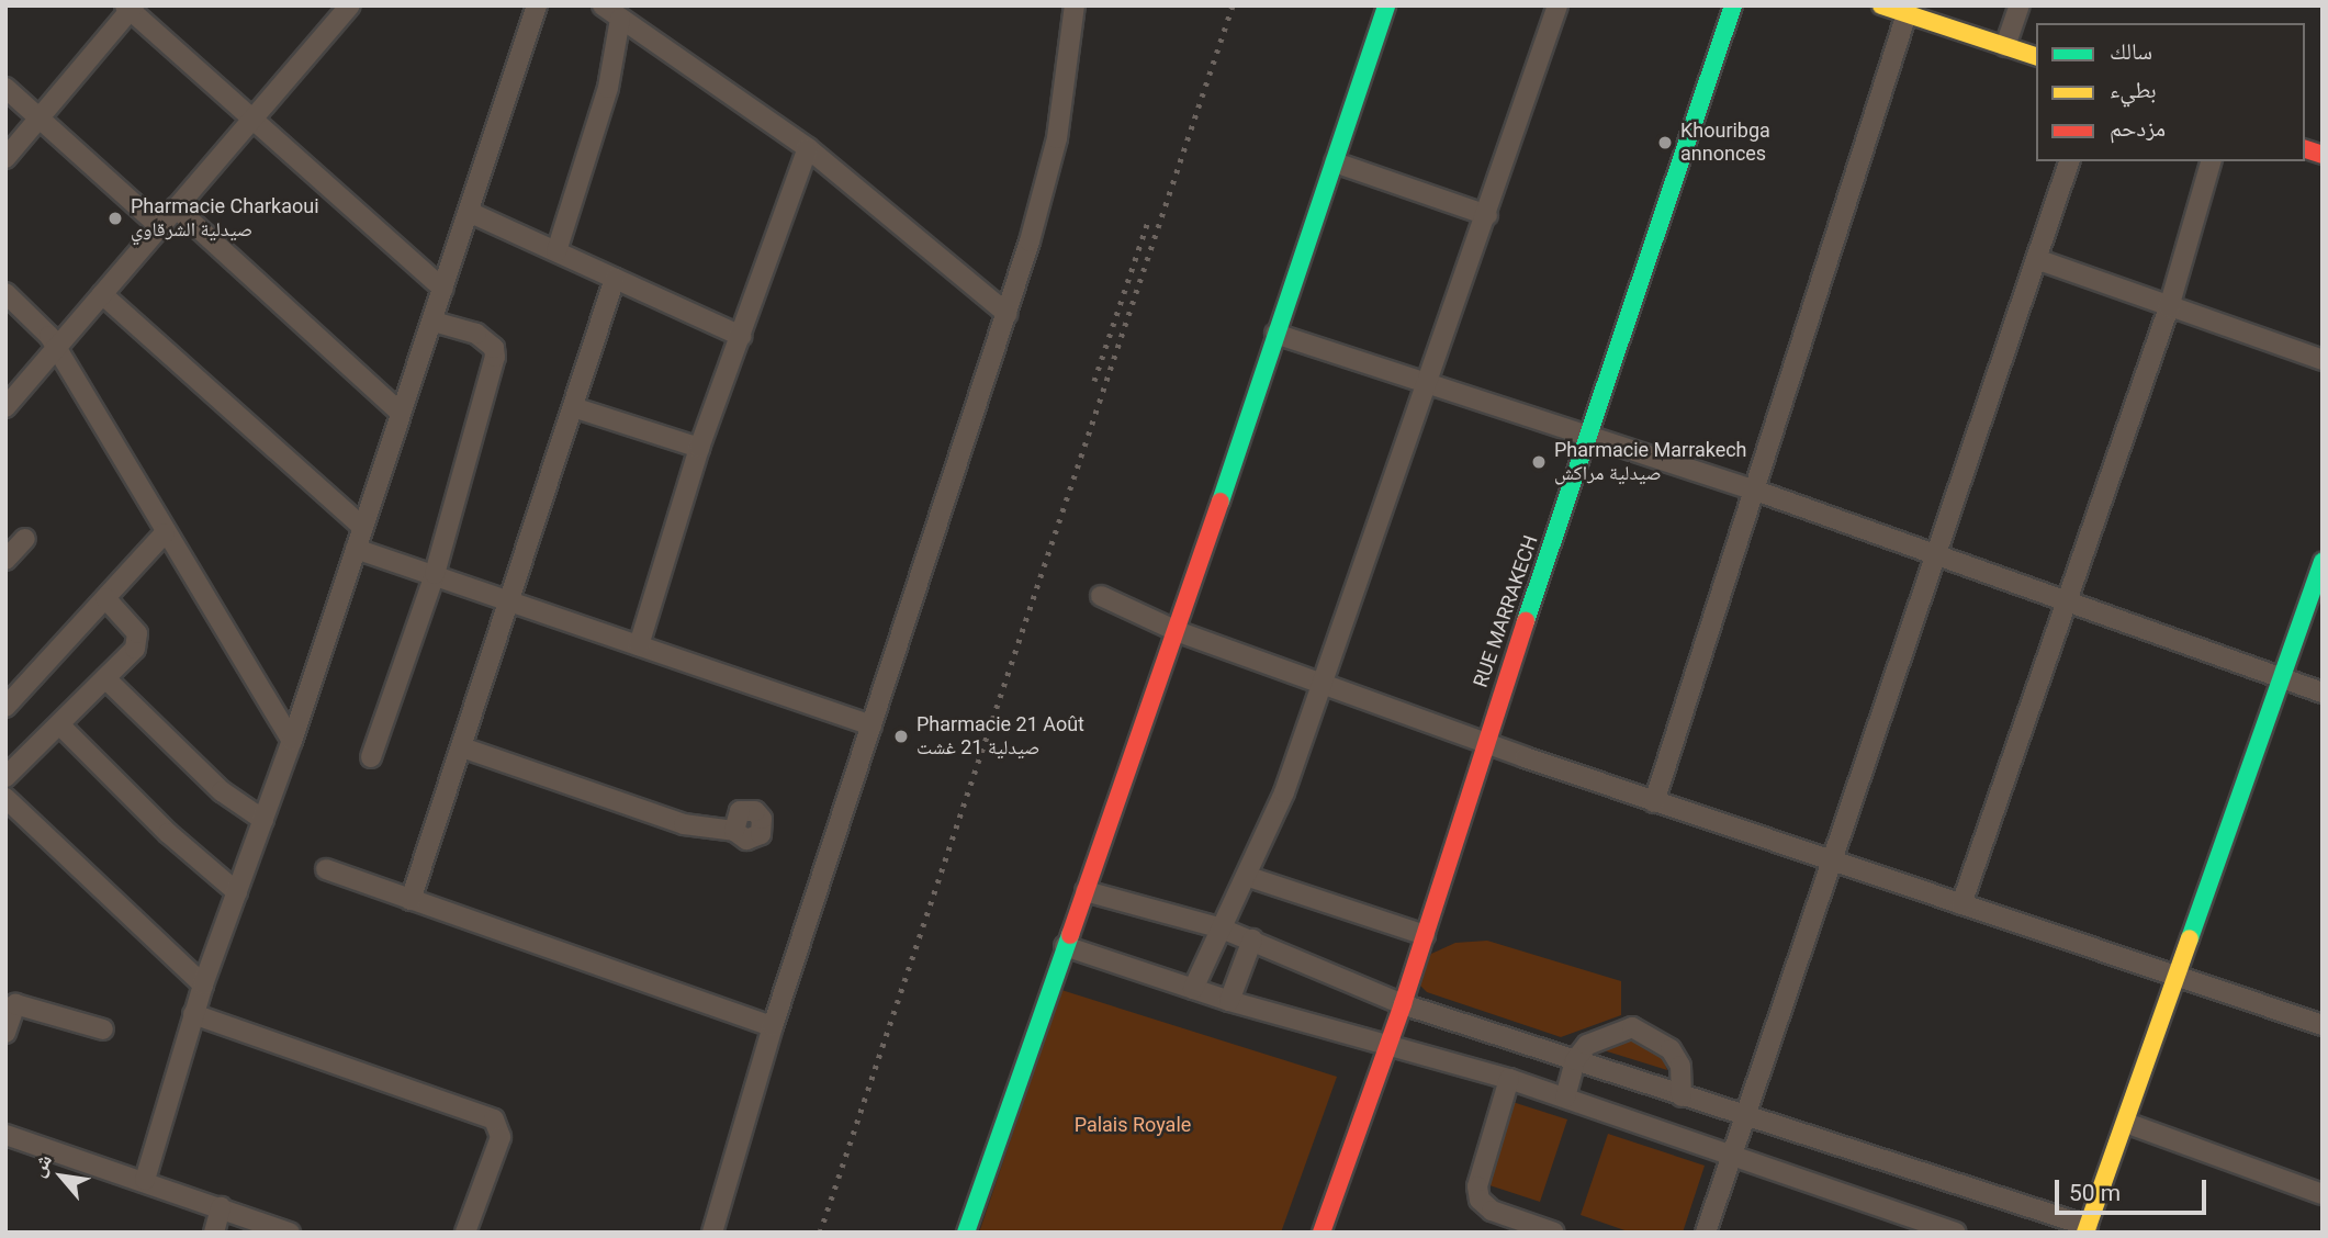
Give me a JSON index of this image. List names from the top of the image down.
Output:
{
  "streets": {
    "street": ["RUE MARRAKECH"]
  },
  "parks": ["Palais Royale"],
  "places": [
    "Khouribga annonces",
    "Pharmacie Charkaoui صيدلية الشرقاوي",
    "Pharmacie Marrakech صيدلية مراكش",
    "Pharmacie 21 Août صيدلية 21 غشت"
  ],
  "legend": ["سالك", "بطيء", "مزدحم"],
  "scale_bar": "50 m",
  "north": "top left"
}
